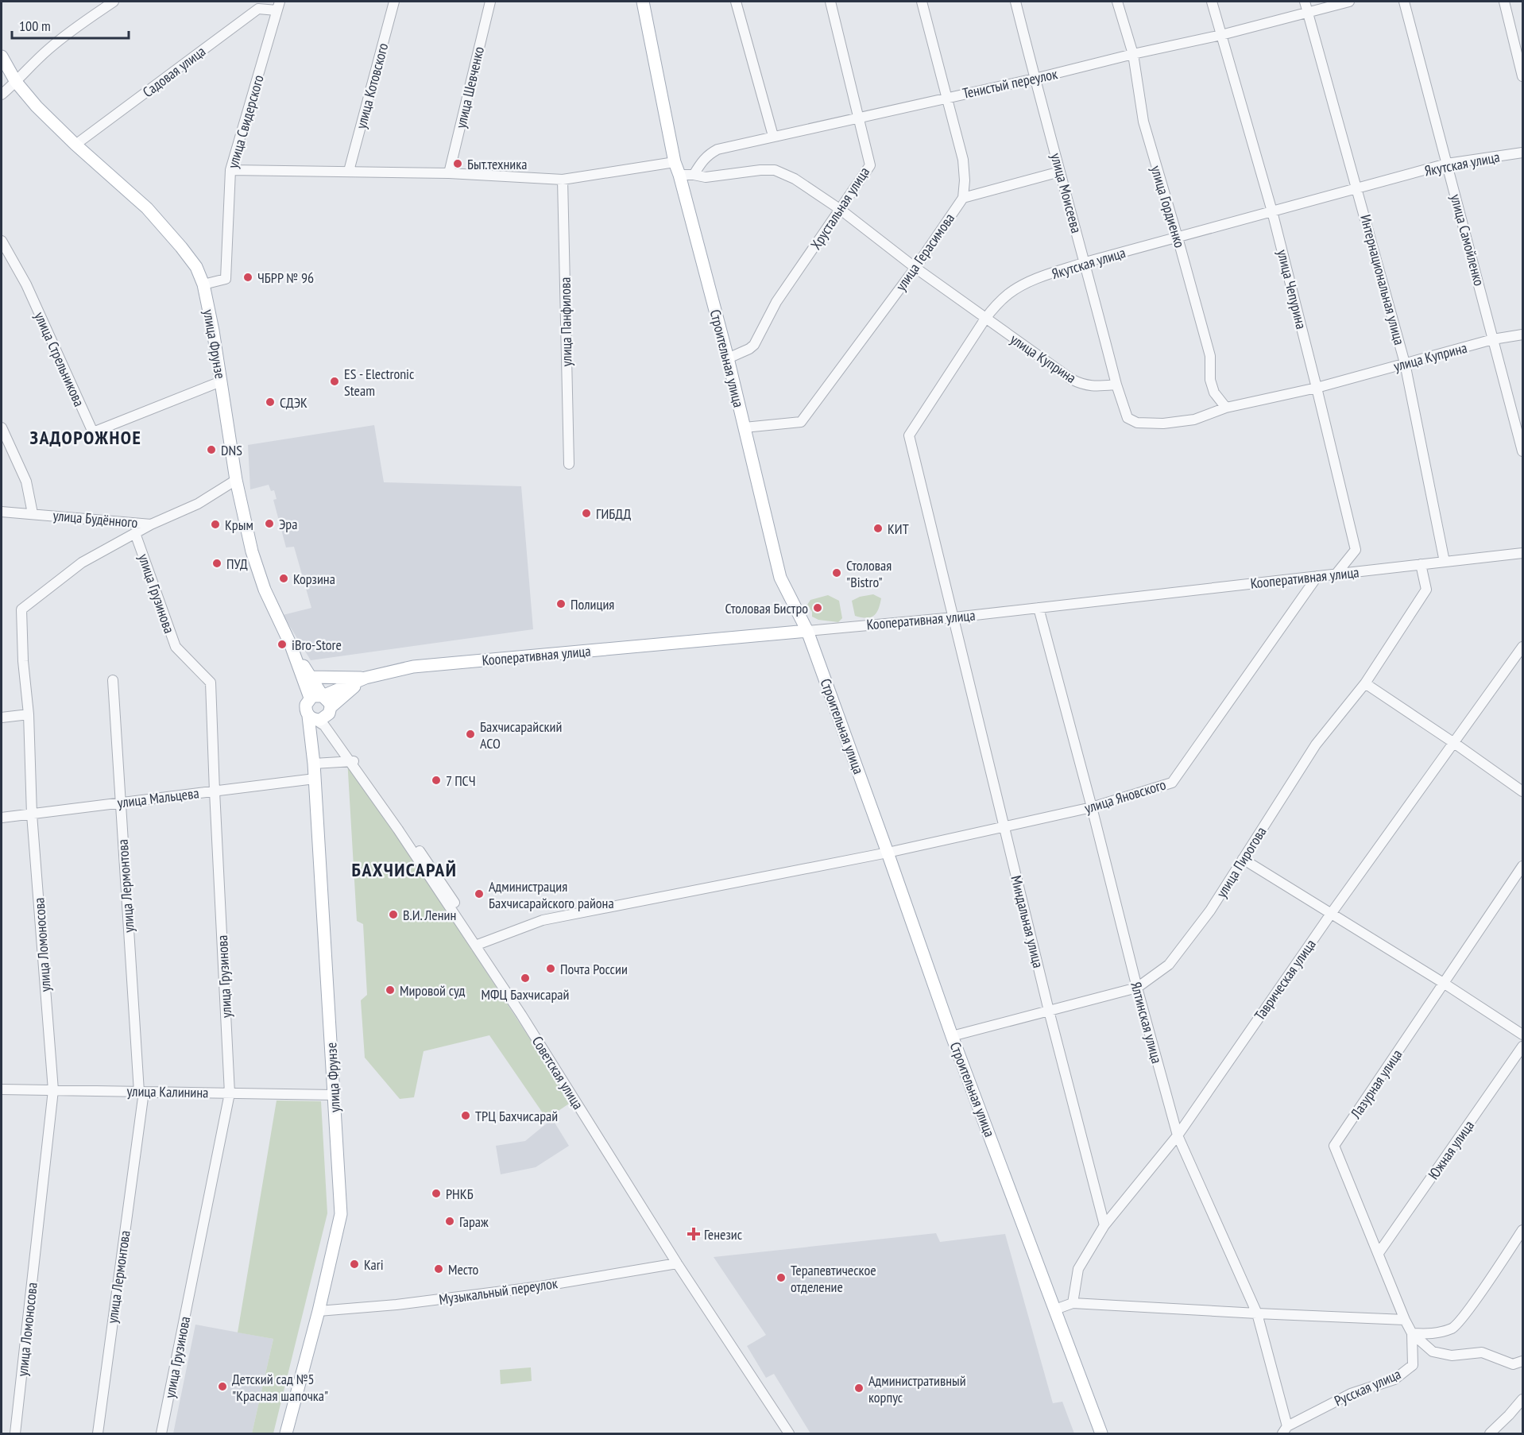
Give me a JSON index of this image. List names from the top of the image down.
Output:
{
  "streets": {
    "main road": ["улица Фрунзе", "Строительная улица", "Кооперативная улица"],
    "street": [
      "Садовая улица",
      "Тенистый переулок",
      "улица Котовского",
      "улица Шевченко",
      "улица Свидерского",
      "Якутская улица",
      "улица Моисеева",
      "улица Гордиенко",
      "Хрустальная улица",
      "улица Самойленко",
      "улица Герасимова",
      "Интернациональная улица",
      "улица Чепурина",
      "улица Панфилова",
      "улица Куприна",
      "улица Стрельникова",
      "улица Будённого",
      "улица Грузинова",
      "улица Яновского",
      "улица Мальцева",
      "улица Пирогова",
      "улица Лермонтова",
      "Миндальная улица",
      "улица Ломоносова",
      "Таврическая улица",
      "Ялтинская улица",
      "Советская улица",
      "Лазурная улица",
      "улица Калинина",
      "Южная улица",
      "Музыкальный переулок",
      "Русская улица"
    ]
  },
  "crossings": [
    ["Садовая улица", "улица Свидерского"],
    ["Садовая улица", "улица Фрунзе"],
    ["Тенистый переулок", "улица Моисеева"],
    ["Тенистый переулок", "улица Гордиенко"],
    ["Тенистый переулок", "Хрустальная улица"],
    ["Тенистый переулок", "улица Герасимова"],
    ["Тенистый переулок", "Интернациональная улица"],
    ["Тенистый переулок", "улица Чепурина"],
    ["Тенистый переулок", "улица Куприна"],
    ["улица Свидерского", "улица Фрунзе"],
    ["Якутская улица", "улица Моисеева"],
    ["Якутская улица", "улица Гордиенко"],
    ["Якутская улица", "улица Самойленко"],
    ["Якутская улица", "Интернациональная улица"],
    ["Якутская улица", "улица Чепурина"],
    ["Якутская улица", "улица Куприна"],
    ["Якутская улица", "Кооперативная улица"],
    ["Якутская улица", "Миндальная улица"],
    ["улица Моисеева", "улица Куприна"],
    ["улица Гордиенко", "улица Куприна"],
    ["Хрустальная улица", "улица Куприна"],
    ["Хрустальная улица", "Строительная улица"],
    ["улица Самойленко", "улица Куприна"],
    ["улица Герасимова", "улица Куприна"],
    ["улица Герасимова", "Строительная улица"],
    ["Интернациональная улица", "улица Куприна"],
    ["Интернациональная улица", "Кооперативная улица"],
    ["улица Чепурина", "улица Куприна"],
    ["улица Чепурина", "Кооперативная улица"],
    ["улица Фрунзе", "улица Стрельникова"],
    ["улица Фрунзе", "улица Будённого"],
    ["улица Фрунзе", "Кооперативная улица"],
    ["улица Фрунзе", "улица Мальцева"],
    ["улица Фрунзе", "улица Калинина"],
    ["улица Фрунзе", "Музыкальный переулок"],
    ["Строительная улица", "Кооперативная улица"],
    ["Строительная улица", "улица Яновского"],
    ["Строительная улица", "улица Пирогова"],
    ["улица Будённого", "улица Ломоносова"],
    ["Кооперативная улица", "улица Яновского"],
    ["Кооперативная улица", "улица Пирогова"],
    ["Кооперативная улица", "Миндальная улица"],
    ["Кооперативная улица", "Ялтинская улица"],
    ["улица Грузинова", "улица Мальцева"],
    ["улица Грузинова", "улица Ломоносова"],
    ["улица Грузинова", "улица Калинина"],
    ["улица Яновского", "Миндальная улица"],
    ["улица Яновского", "Ялтинская улица"],
    ["улица Яновского", "Советская улица"],
    ["улица Мальцева", "улица Лермонтова"],
    ["улица Мальцева", "улица Ломоносова"],
    ["улица Пирогова", "Миндальная улица"],
    ["улица Пирогова", "Ялтинская улица"],
    ["улица Лермонтова", "улица Калинина"],
    ["Миндальная улица", "Таврическая улица"],
    ["улица Ломоносова", "улица Калинина"],
    ["Таврическая улица", "Ялтинская улица"],
    ["Ялтинская улица", "Русская улица"],
    ["Советская улица", "Музыкальный переулок"],
    ["Лазурная улица", "Южная улица"],
    ["Лазурная улица", "Русская улица"]
  ],
  "districts": ["ЗАДОРОЖНОЕ", "БАХЧИСАРАЙ"],
  "places": {
    "other": [
      "Быт.техника",
      "ЧБРР № 96",
      "ES - Electronic Steam",
      "СДЭК",
      "DNS",
      "ГИБДД",
      "Эра",
      "Крым",
      "КИТ",
      "ПУД",
      "Столовая \"Bistro\"",
      "Корзина",
      "Полиция",
      "Столовая Бистро",
      "iBro-Store",
      "Бахчисарайский АСО",
      "7 ПСЧ",
      "Администрация Бахчисарайского района",
      "В.И. Ленин",
      "Почта России",
      "МФЦ Бахчисарай",
      "Мировой суд",
      "ТРЦ Бахчисарай",
      "РНКБ",
      "Гараж",
      "Kari",
      "Место",
      "Терапевтическое отделение",
      "Детский сад №5 \"Красная шапочка\"",
      "Административный корпус"
    ],
    "health": ["Генезис"]
  },
  "scale_bar": "100 m"
}
